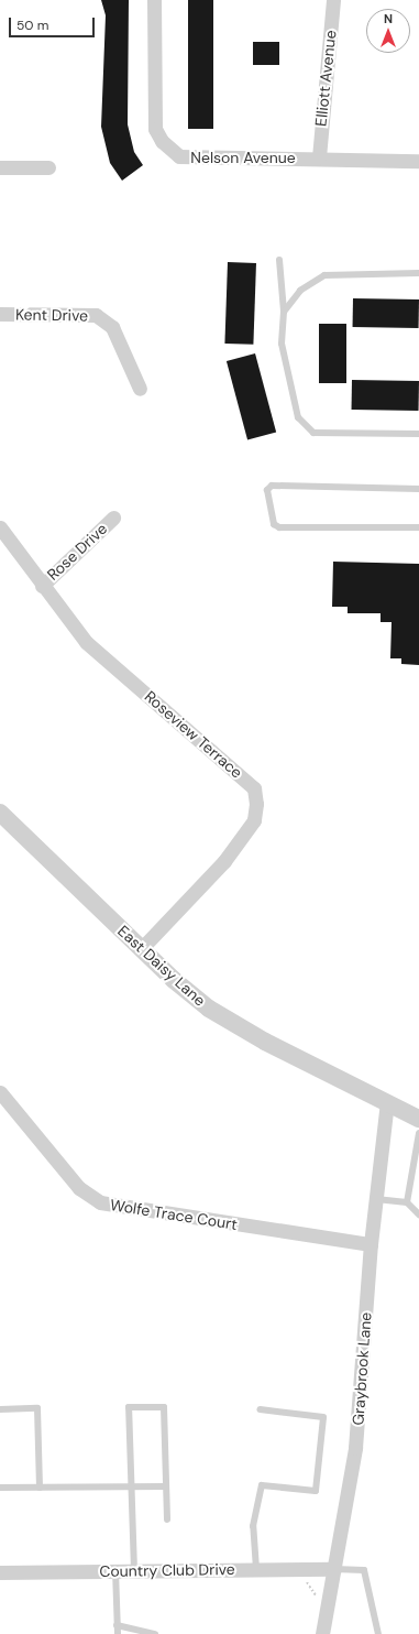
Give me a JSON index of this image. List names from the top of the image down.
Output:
{
  "streets": {
    "street": [
      "Elliott Avenue",
      "Nelson Avenue",
      "Kent Drive",
      "Rose Drive",
      "Roseview Terrace",
      "East Daisy Lane",
      "Wolfe Trace Court",
      "Graybrook Lane",
      "Country Club Drive"
    ]
  },
  "crossings": [
    ["Elliott Avenue", "Nelson Avenue"],
    ["Rose Drive", "Roseview Terrace"],
    ["Roseview Terrace", "East Daisy Lane"],
    ["East Daisy Lane", "Graybrook Lane"],
    ["Wolfe Trace Court", "Graybrook Lane"],
    ["Graybrook Lane", "Country Club Drive"]
  ],
  "scale_bar": "50 m",
  "north": "top"
}
